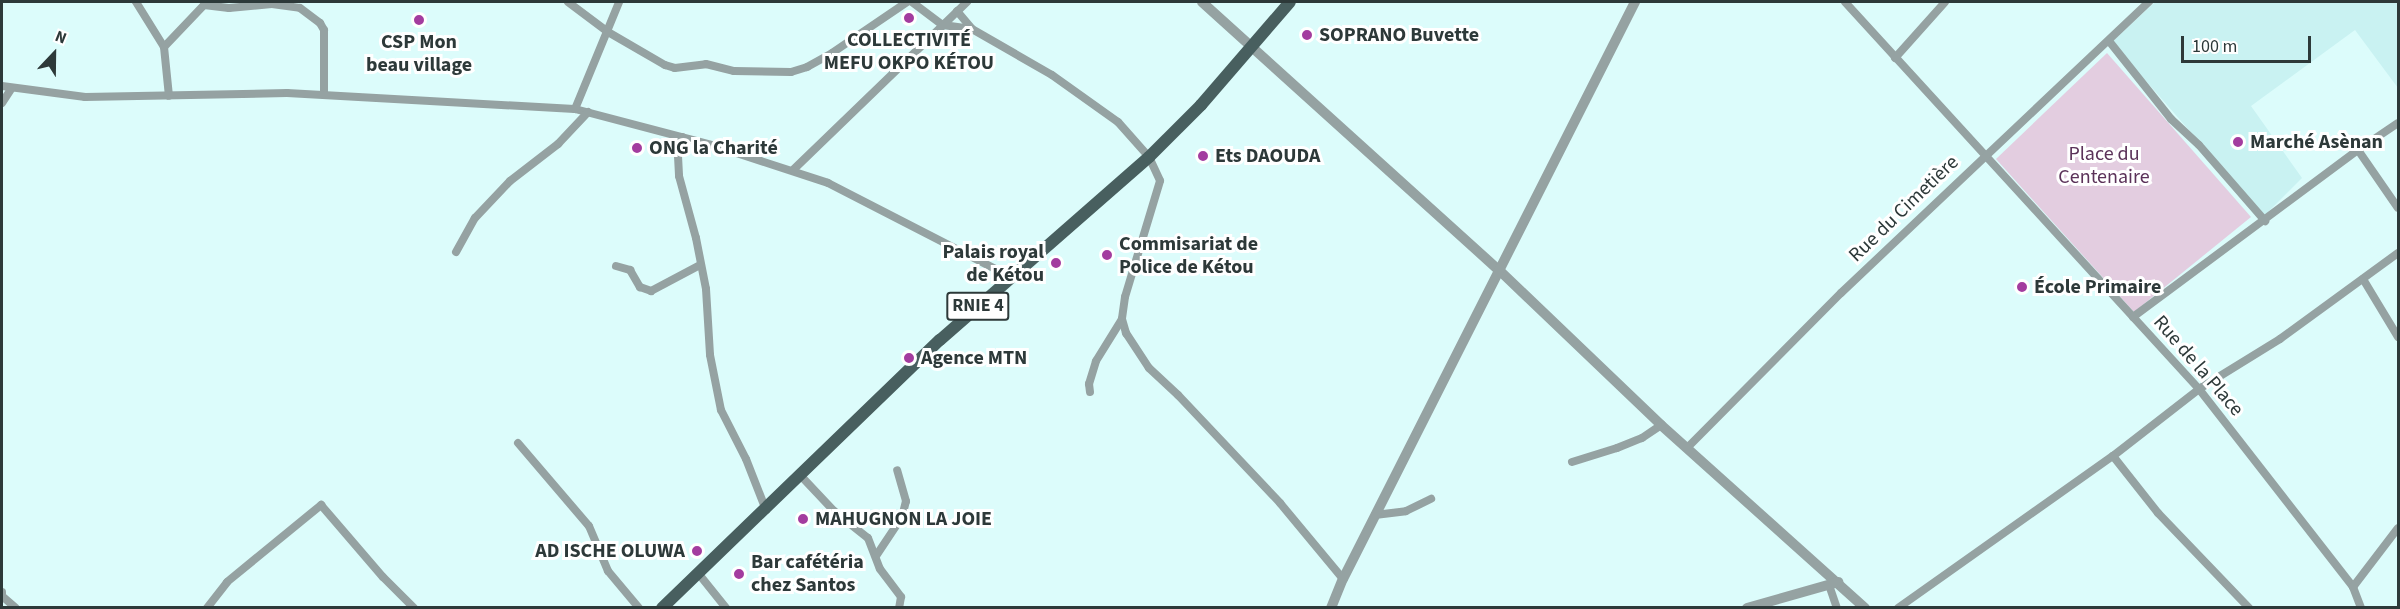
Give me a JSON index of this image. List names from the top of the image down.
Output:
{
  "streets": {
    "main road": ["RNIE 4"],
    "street": ["Rue du Cimetière", "Rue de la Place"]
  },
  "crossings": [
    ["Rue du Cimetière", "Rue de la Place"]
  ],
  "parks": ["Place du Centenaire"],
  "places": [
    "COLLECTIVITÉ MEFU OKPO KÉTOU",
    "CSP Mon beau village",
    "SOPRANO Buvette",
    "Marché Asènan",
    "ONG la Charité",
    "Ets DAOUDA",
    "Commisariat de Police de Kétou",
    "Palais royal de Kétou",
    "École Primaire",
    "Agence MTN",
    "MAHUGNON LA JOIE",
    "AD ISCHE OLUWA",
    "Bar cafétéria chez Santos"
  ],
  "scale_bar": "100 m",
  "north": "top"
}
